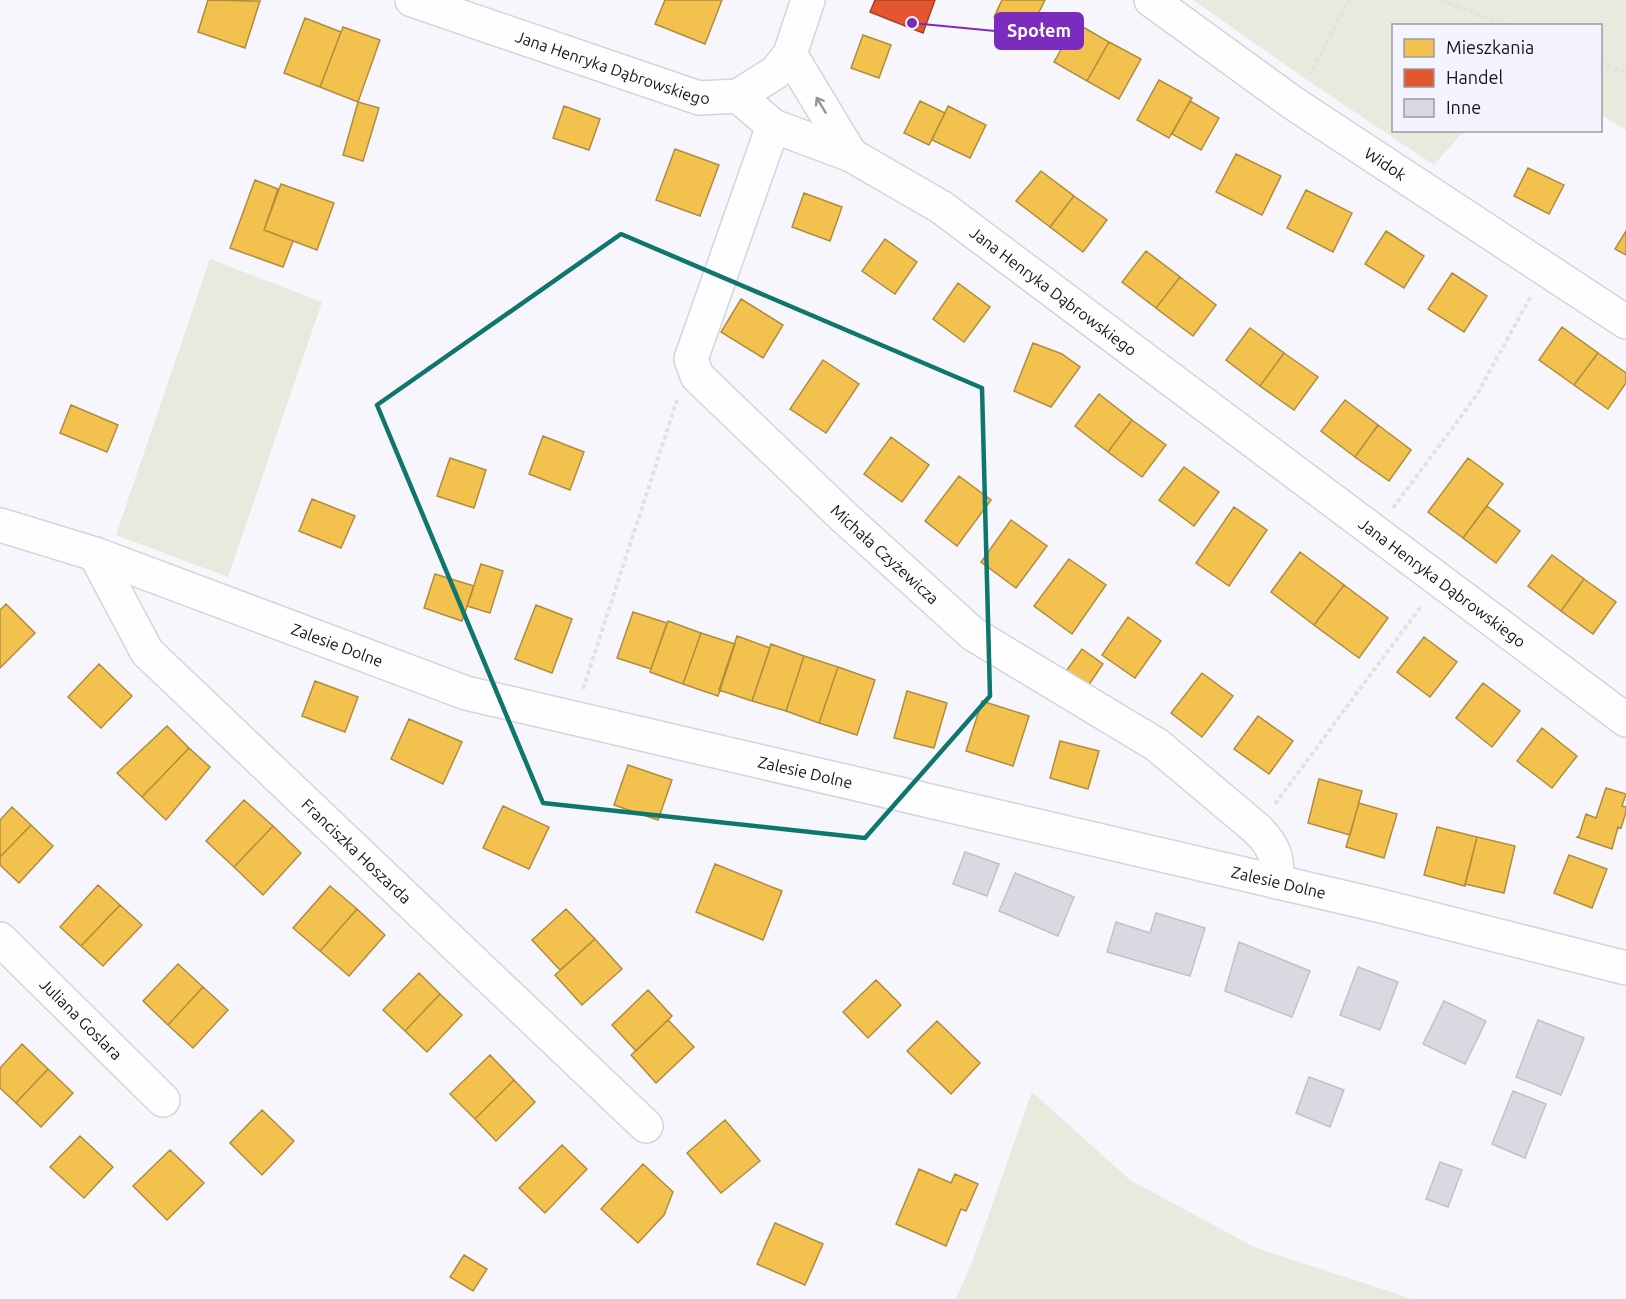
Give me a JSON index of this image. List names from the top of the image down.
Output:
{
  "streets": {
    "street": [
      "Jana Henryka Dąbrowskiego",
      "Widok",
      "Michała Czyżewicza",
      "Zalesie Dolne",
      "Franciszka Hoszarda",
      "Juliana Goslara"
    ]
  },
  "crossings": [
    ["Michała Czyżewicza", "Zalesie Dolne"],
    ["Zalesie Dolne", "Franciszka Hoszarda"]
  ],
  "places": ["Społem"],
  "legend": ["Mieszkania", "Handel", "Inne"]
}
